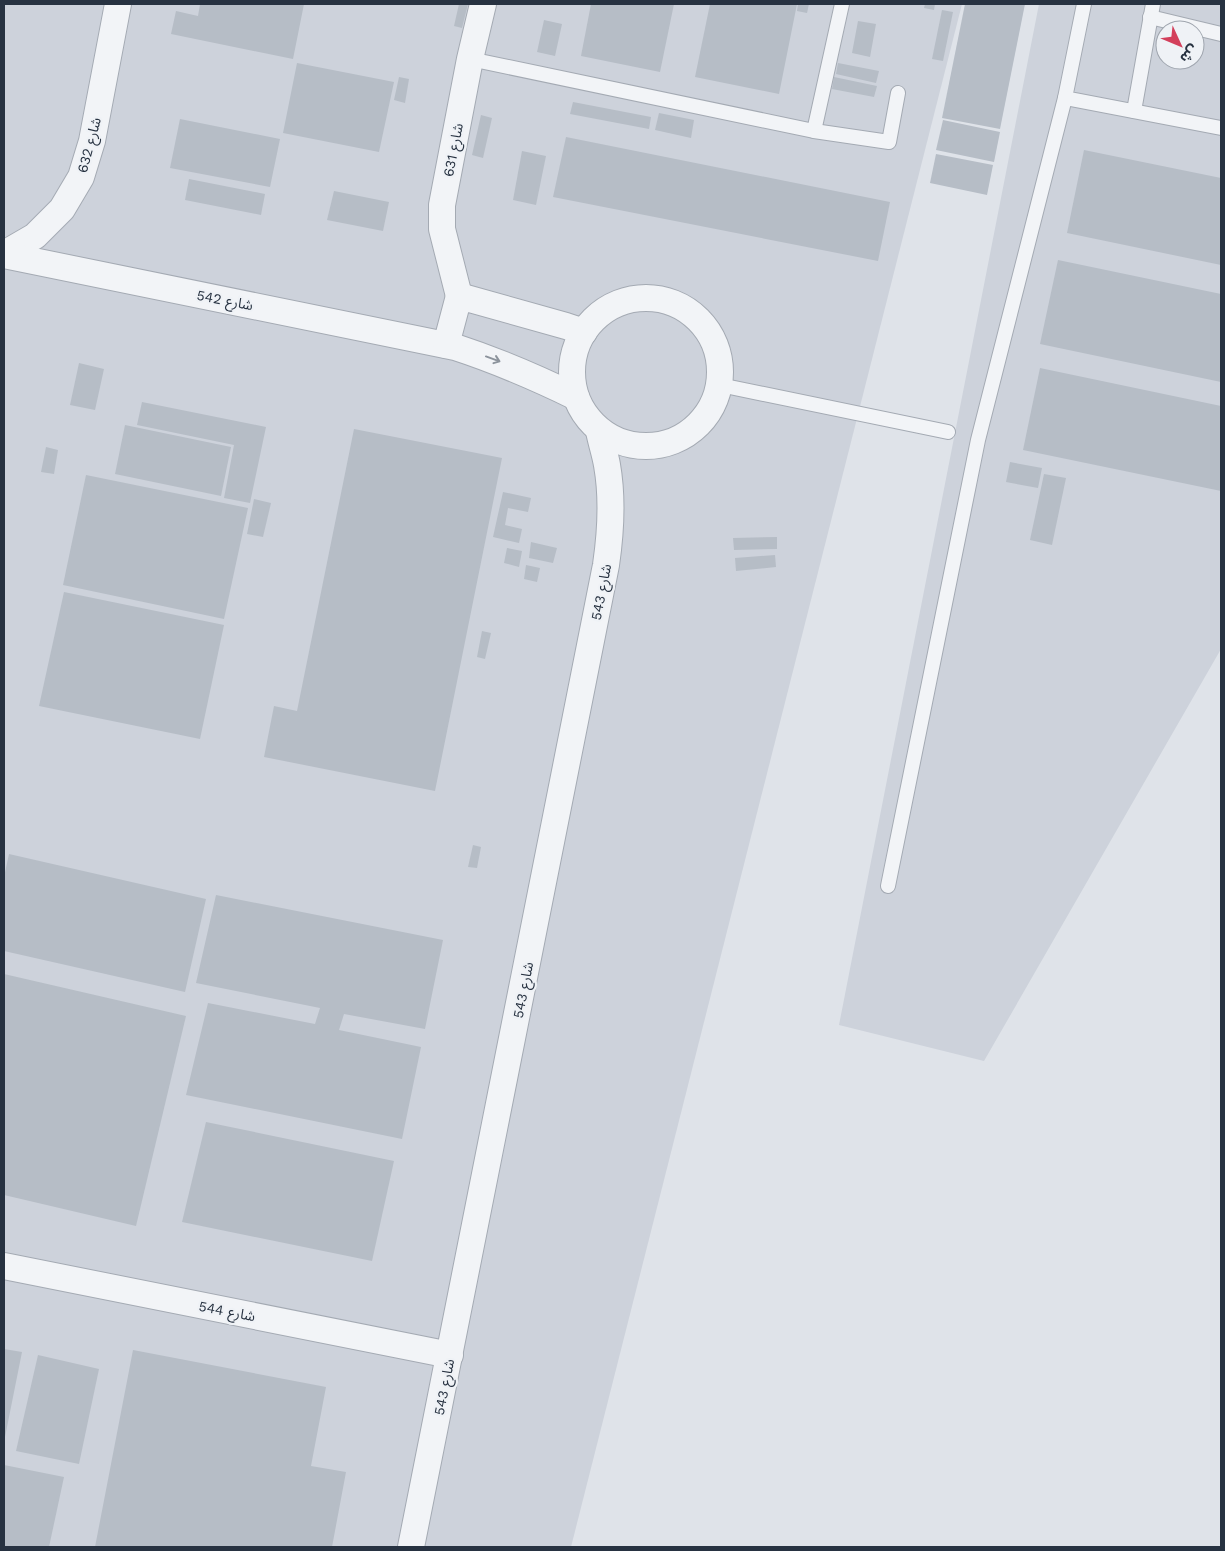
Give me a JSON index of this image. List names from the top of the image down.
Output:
{
  "streets": {
    "street": [
      "شارع 632",
      "شارع 631",
      "شارع 542",
      "شارع 543",
      "شارع 544"
    ]
  },
  "crossings": [
    ["شارع 632", "شارع 542"],
    ["شارع 542", "شارع 543"],
    ["شارع 543", "شارع 544"]
  ],
  "north": "bottom right"
}
